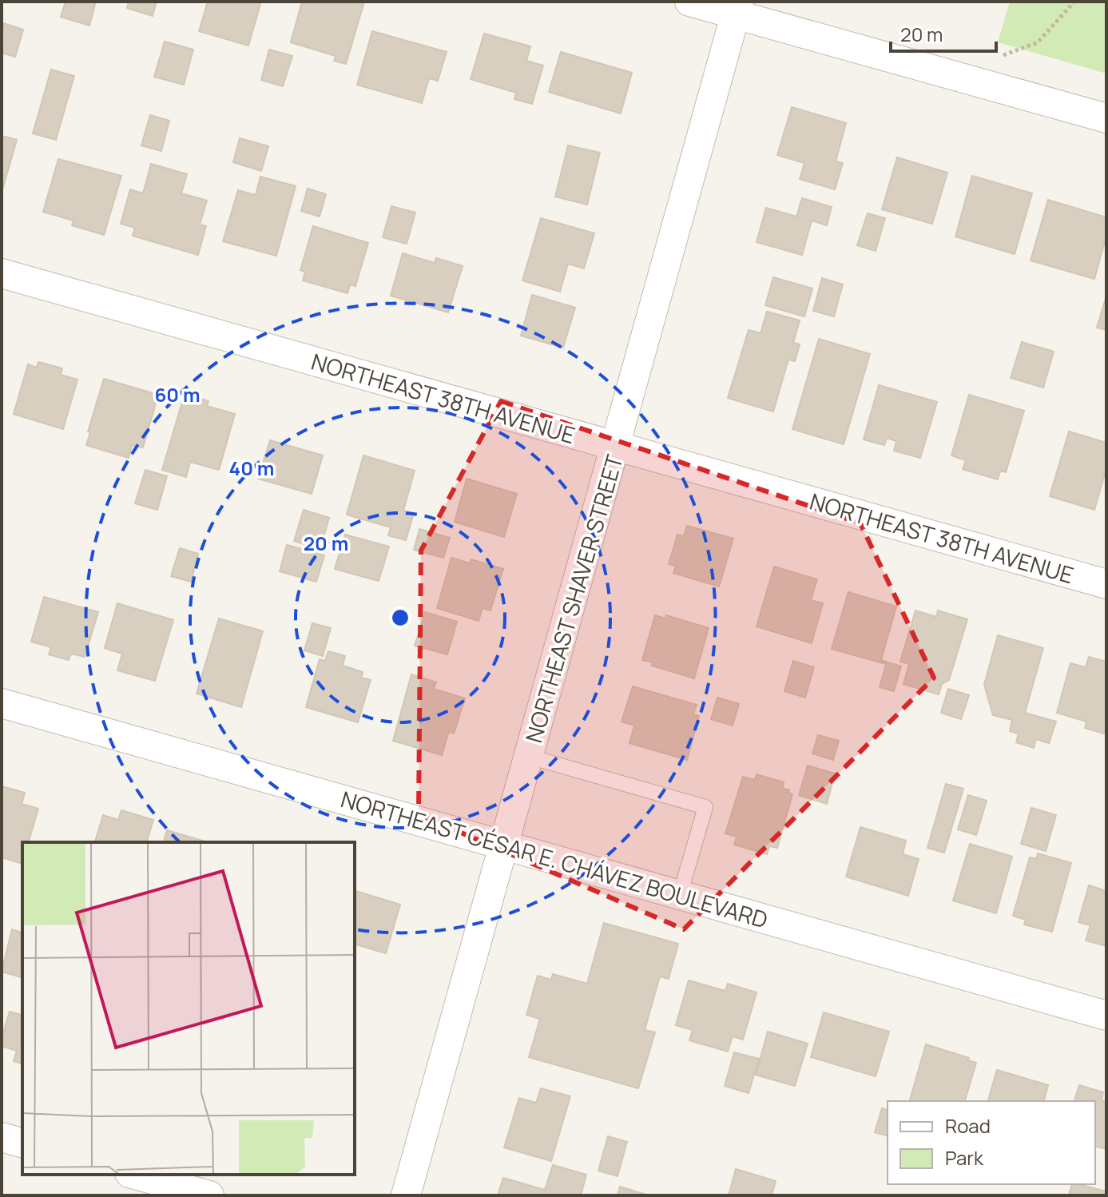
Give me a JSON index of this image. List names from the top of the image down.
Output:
{
  "streets": {
    "street": ["NORTHEAST 38TH AVENUE", "NORTHEAST SHAVER STREET", "NORTHEAST CÉSAR E. CHÁVEZ BOULEVARD"]
  },
  "crossings": [
    ["NORTHEAST 38TH AVENUE", "NORTHEAST SHAVER STREET"],
    ["NORTHEAST SHAVER STREET", "NORTHEAST CÉSAR E. CHÁVEZ BOULEVARD"]
  ],
  "legend": ["Road", "Park"],
  "scale_bar": "20 m",
  "rings": ["60 m", "40 m", "20 m"]
}
